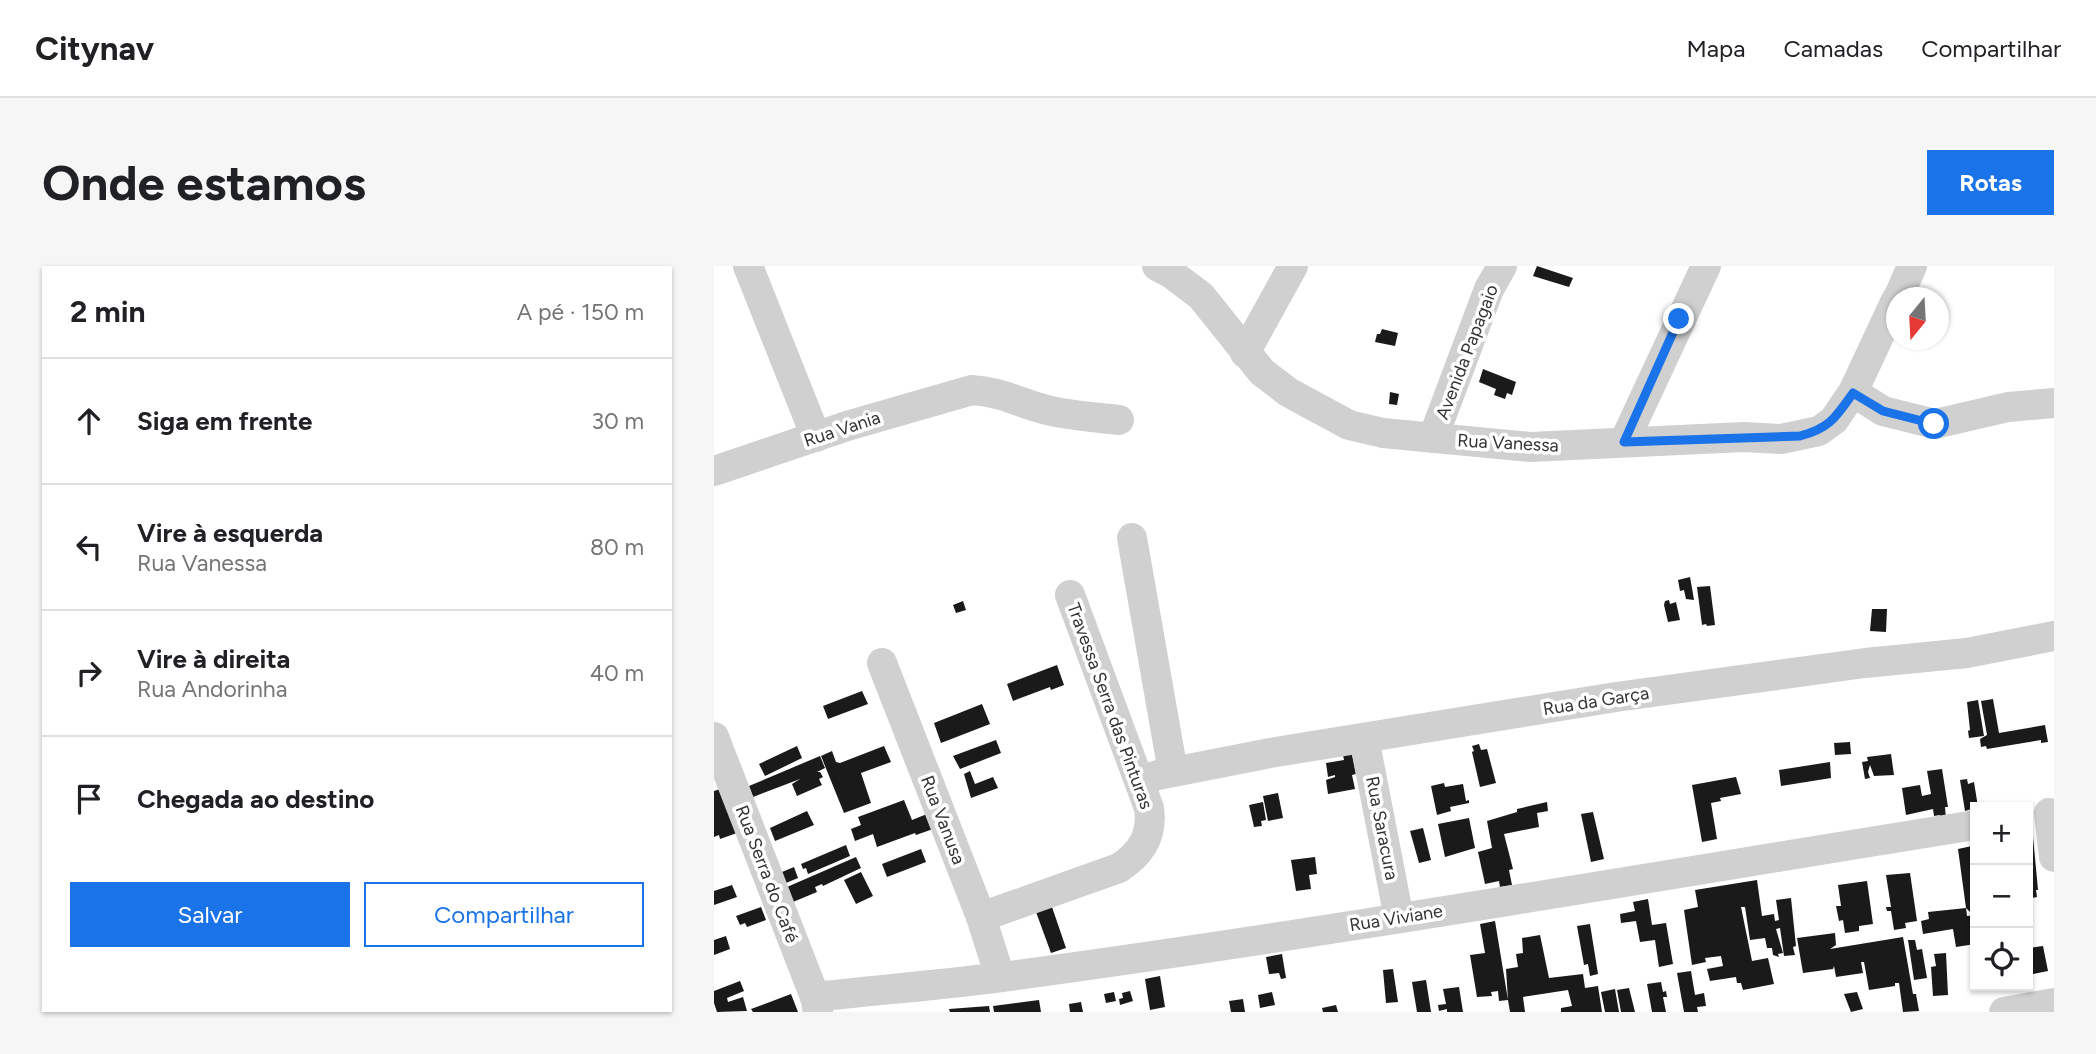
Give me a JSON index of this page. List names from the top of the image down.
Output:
{
  "streets": {
    "street": [
      "Avenida Papagaio",
      "Rua Vania",
      "Rua Vanessa",
      "Rua da Garça",
      "Travessa Serra das Pinturas",
      "Rua Vanusa",
      "Rua Saracura",
      "Rua Serra do Café",
      "Rua Viviane"
    ]
  },
  "crossings": [
    ["Avenida Papagaio", "Rua Vanessa"],
    ["Rua da Garça", "Travessa Serra das Pinturas"],
    ["Rua da Garça", "Rua Saracura"],
    ["Travessa Serra das Pinturas", "Rua Vanusa"],
    ["Rua Vanusa", "Rua Viviane"],
    ["Rua Saracura", "Rua Viviane"],
    ["Rua Serra do Café", "Rua Viviane"]
  ],
  "north": "bottom",
  "page": {
    "header": "Citynav",
    "nav": ["Mapa", "Camadas", "Compartilhar"],
    "buttons": [
      "Rotas",
      ["Salvar", "Compartilhar"]
    ],
    "title": "Onde estamos",
    "heading": ["2 min", "A pé · 150 m"],
    "list": [
      ["Siga em frente", "30 m"],
      ["Vire à esquerda", "Rua Vanessa", "80 m"],
      ["Vire à direita", "Rua Andorinha", "40 m"],
      "Chegada ao destino"
    ],
    "map_buttons": ["+", "−"]
  }
}
